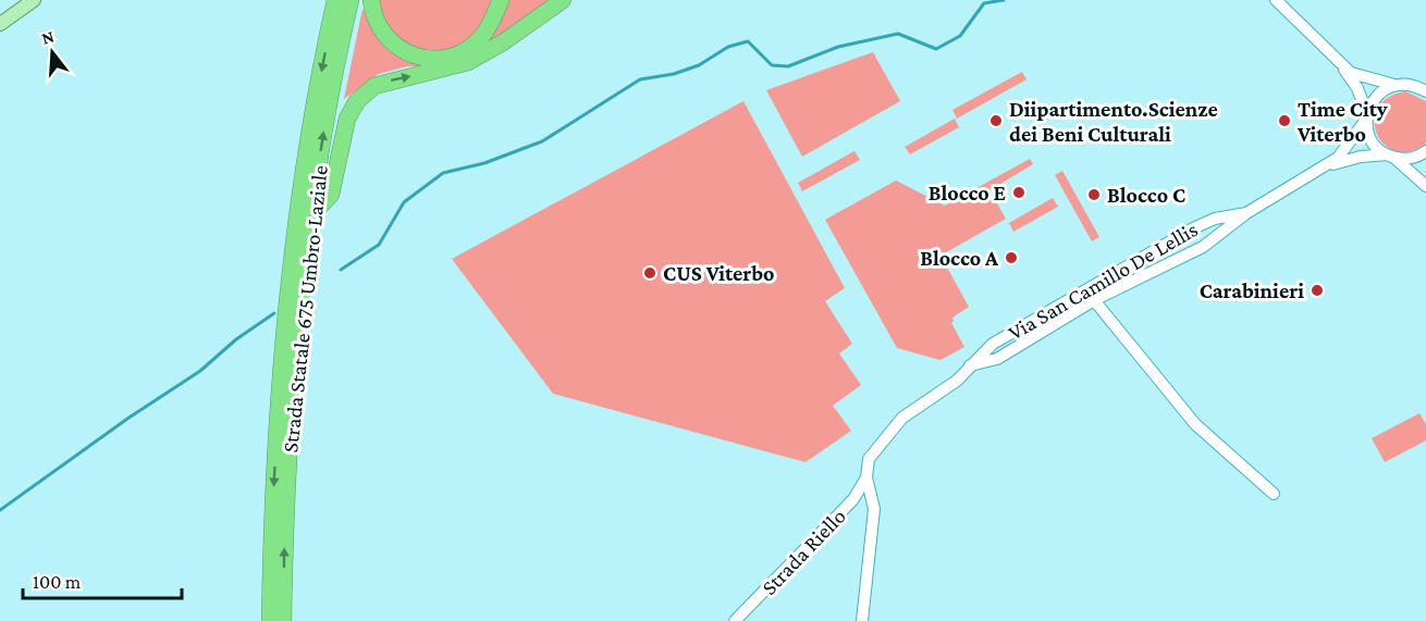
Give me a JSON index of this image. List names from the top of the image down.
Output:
{
  "streets": {
    "highway": ["Strada Statale 675 Umbro-Laziale"],
    "street": ["Via San Camillo De Lellis", "Strada Riello"]
  },
  "crossings": [
    ["Via San Camillo De Lellis", "Strada Riello"]
  ],
  "places": [
    "Diipartimento.Scienze dei Beni Culturali",
    "Time City Viterbo",
    "Blocco E",
    "Blocco C",
    "Blocco A",
    "CUS Viterbo",
    "Carabinieri"
  ],
  "scale_bar": "100 m",
  "north": "top"
}
